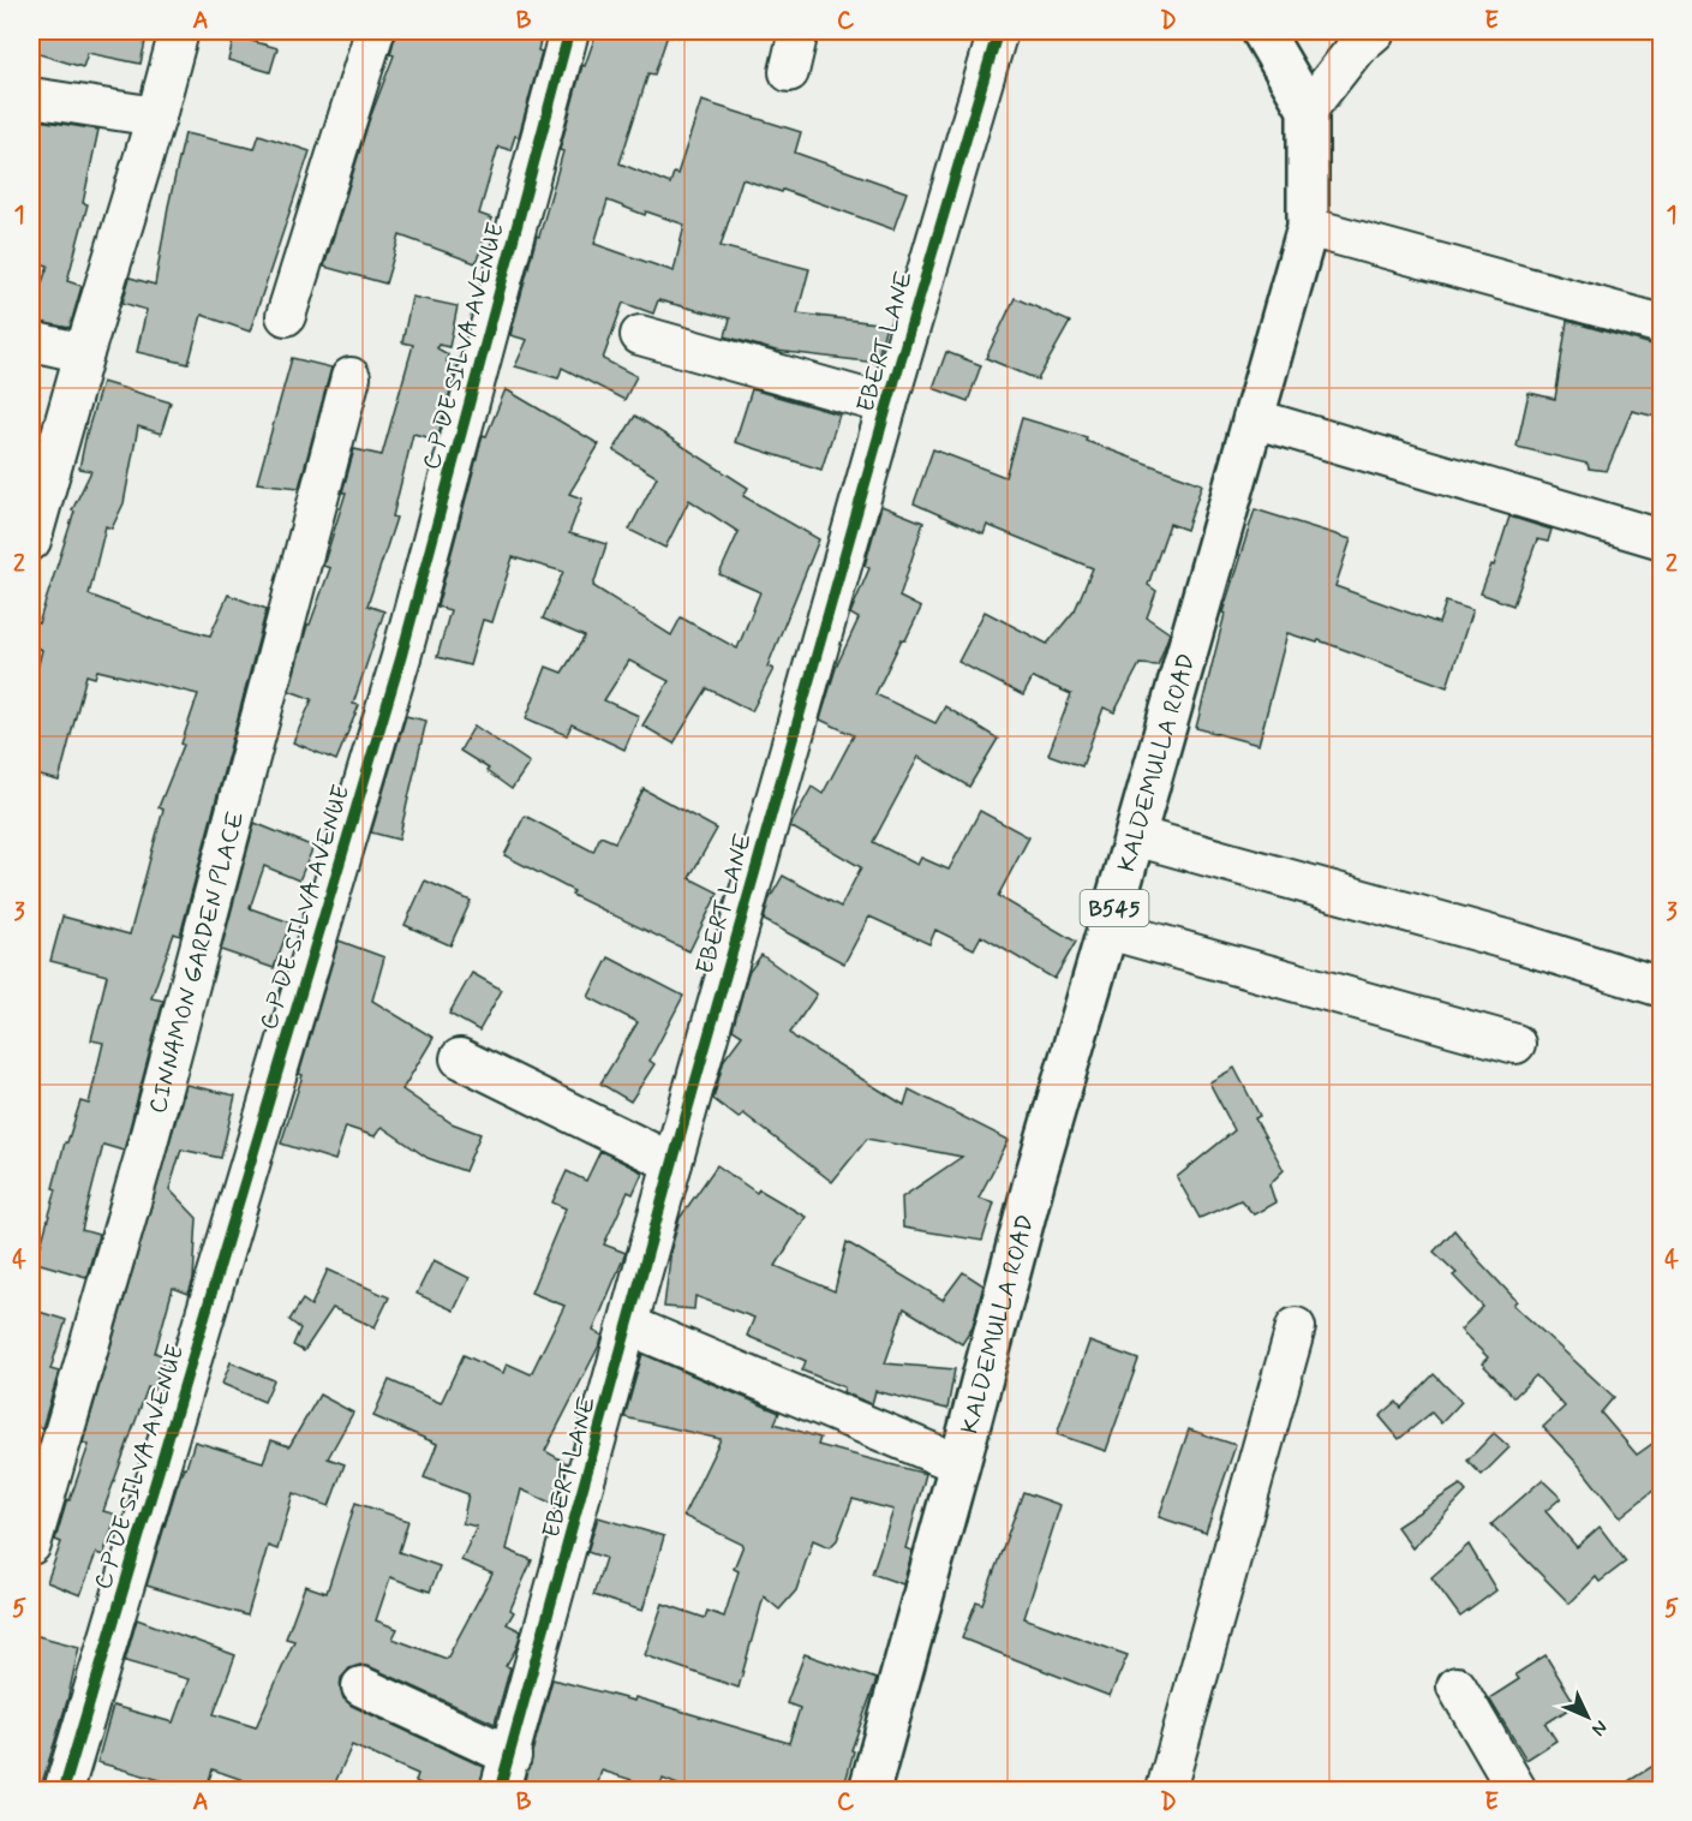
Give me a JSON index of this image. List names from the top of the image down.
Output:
{
  "streets": {
    "main road": ["KALDEMULLA ROAD", "B545"],
    "street": ["EBERT LANE", "C P DE SILVA AVENUE", "CINNAMON GARDEN PLACE"]
  },
  "north": "bottom right",
  "grid": {
    "columns": [
      "A",
      "B",
      "C",
      "D",
      "E"
    ],
    "rows": [
      "1",
      "2",
      "3",
      "4",
      "5"
    ]
  }
}
